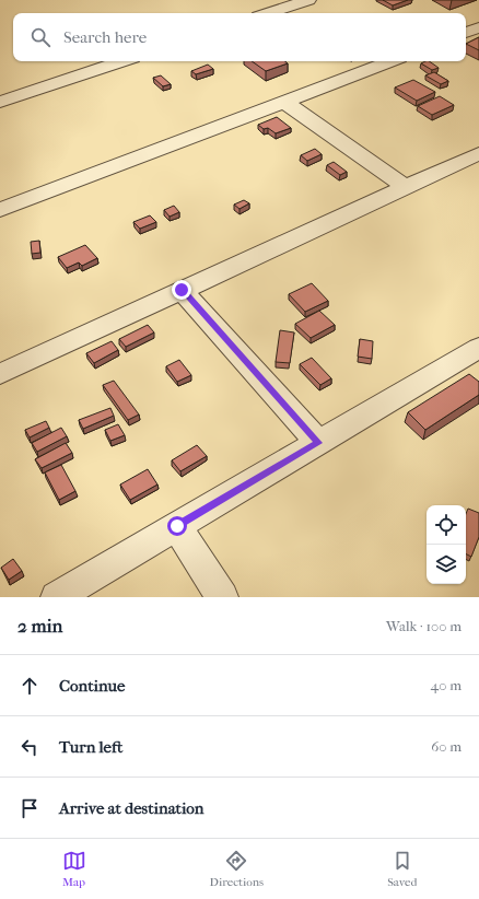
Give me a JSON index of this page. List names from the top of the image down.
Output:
{
  "page": {
    "search": "Search here",
    "heading": ["2 min", "Walk · 100 m"],
    "list": [
      ["Continue", "40 m"],
      ["Turn left", "60 m"],
      "Arrive at destination"
    ],
    "nav": ["Map", "Directions", "Saved"]
  }
}
